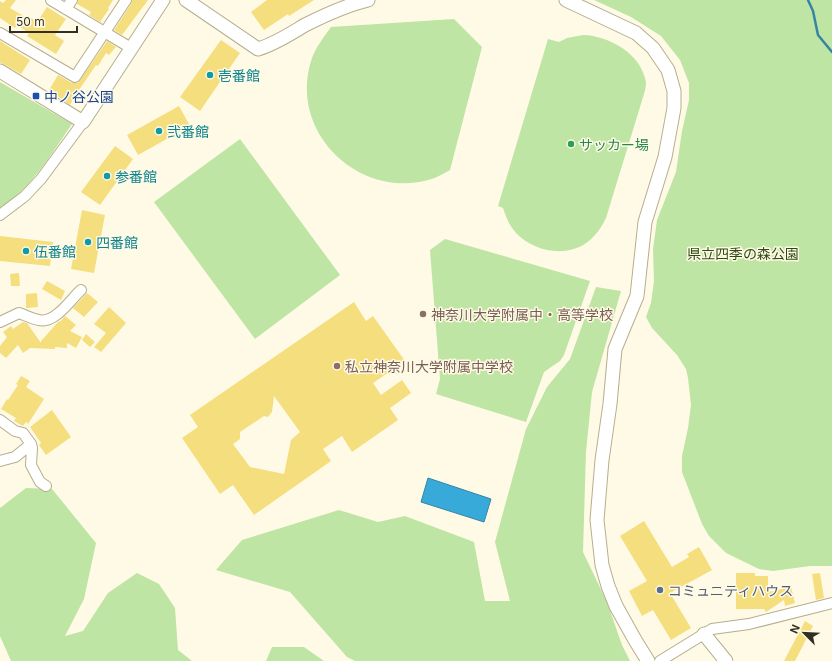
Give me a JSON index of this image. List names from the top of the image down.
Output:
{
  "parks": ["県立四季の森公園"],
  "places": {
    "other": [
      "壱番館",
      "弐番館",
      "サッカー場",
      "参番館",
      "四番館",
      "伍番館",
      "神奈川大学附属中・高等学校",
      "私立神奈川大学附属中学校",
      "コミュニティハウス"
    ],
    "transit": ["中ノ谷公園"]
  },
  "scale_bar": "50 m",
  "north": "top left"
}
